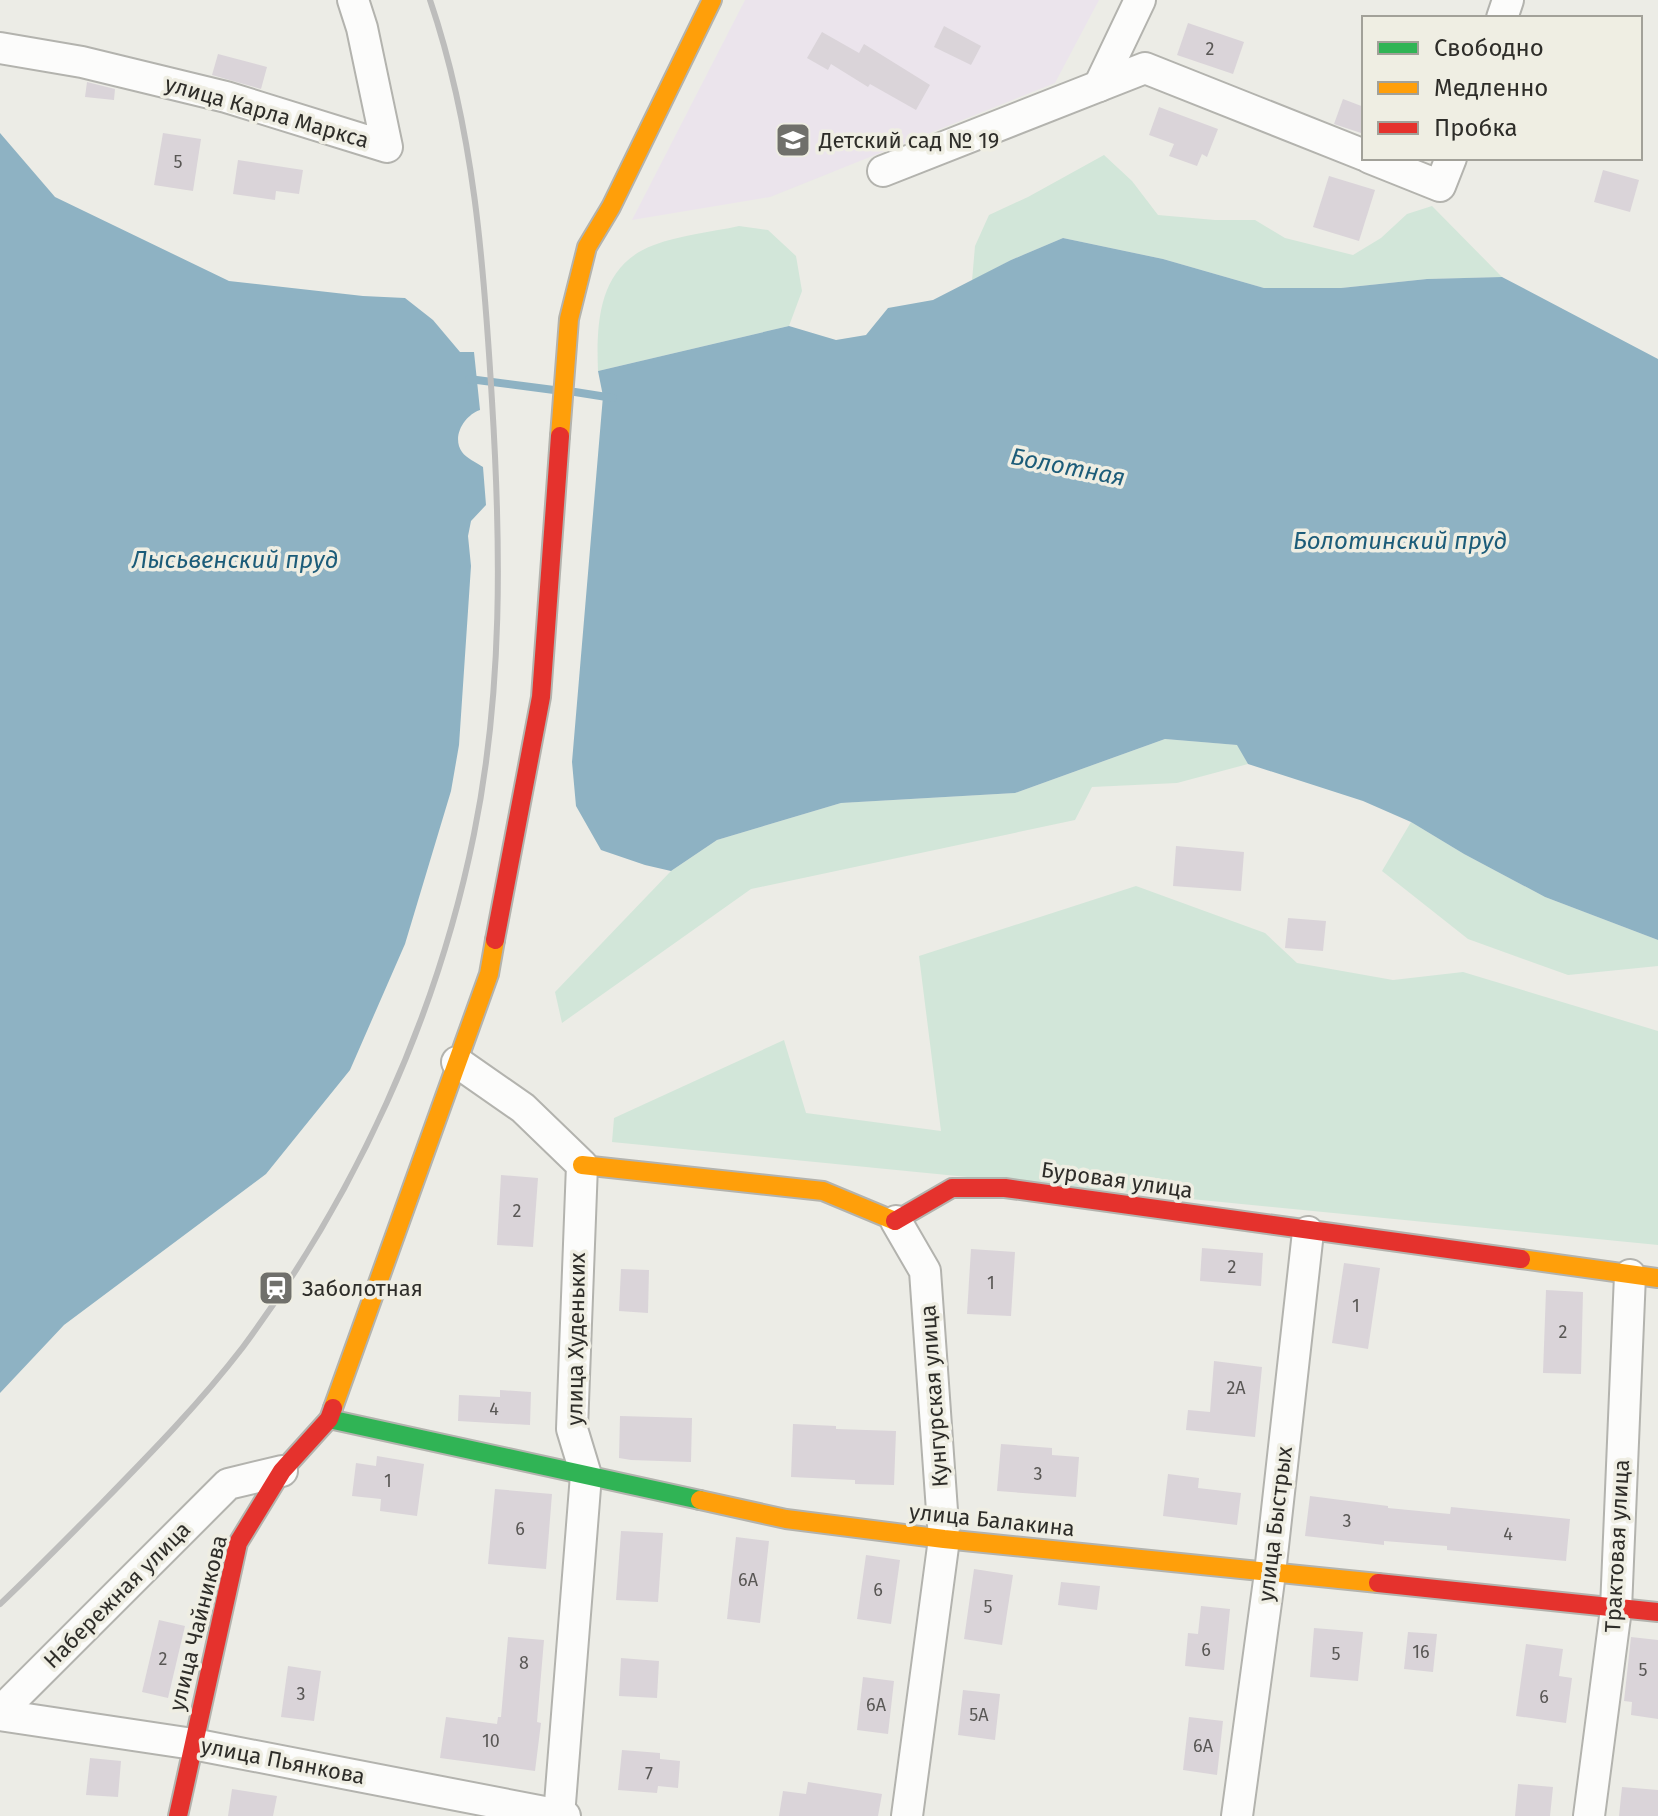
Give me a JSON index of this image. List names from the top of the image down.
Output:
{
  "streets": {
    "street": [
      "улица Карла Маркса",
      "Буровая улица",
      "улица Худеньких",
      "Кунгурская улица",
      "улица Балакина",
      "улица Быстрых",
      "Трактовая улица",
      "Набережная улица",
      "улица Чайникова",
      "улица Пьянкова"
    ]
  },
  "crossings": [
    ["Буровая улица", "Кунгурская улица"],
    ["Буровая улица", "улица Быстрых"],
    ["Буровая улица", "Трактовая улица"],
    ["улица Худеньких", "улица Балакина"],
    ["улица Худеньких", "улица Пьянкова"],
    ["Кунгурская улица", "улица Балакина"],
    ["улица Балакина", "улица Быстрых"],
    ["улица Балакина", "Трактовая улица"],
    ["улица Балакина", "улица Чайникова"],
    ["Набережная улица", "улица Чайникова"],
    ["Набережная улица", "улица Пьянкова"],
    ["улица Чайникова", "улица Пьянкова"]
  ],
  "water": ["Болотная", "Болотинский пруд", "Лысьвенский пруд"],
  "places": {
    "school or university": ["Детский сад № 19"],
    "station": ["Заболотная"]
  },
  "house_numbers": [
    "2",
    "5",
    "2",
    "2",
    "1",
    "1",
    "2",
    "2А",
    "4",
    "3",
    "1",
    "3",
    "6",
    "4",
    "6А",
    "6",
    "5",
    "6",
    "16",
    "5",
    "2",
    "8",
    "5",
    "3",
    "6",
    "6А",
    "5А",
    "10",
    "6А",
    "7"
  ],
  "legend": ["Свободно", "Медленно", "Пробка"]
}
